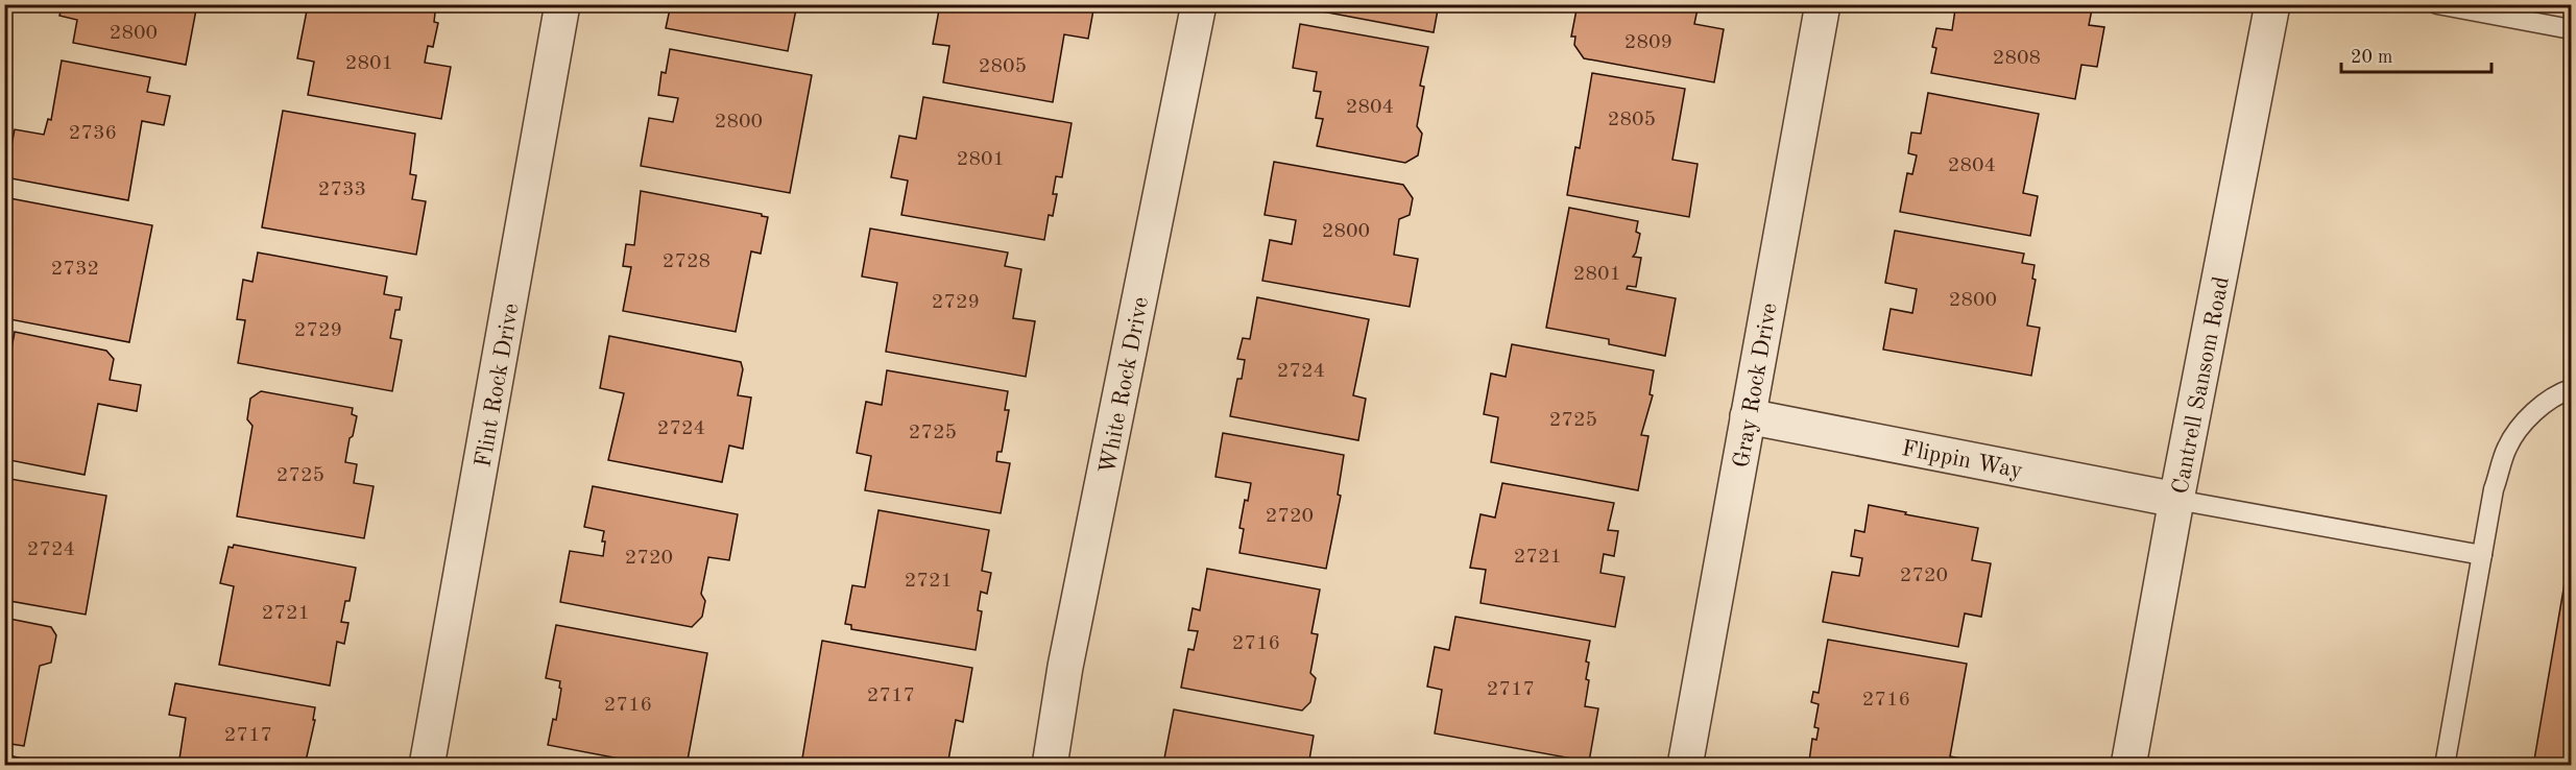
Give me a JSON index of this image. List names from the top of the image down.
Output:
{
  "streets": {
    "street": [
      "Flint Rock Drive",
      "White Rock Drive",
      "Gray Rock Drive",
      "Cantrell Sansom Road",
      "Flippin Way"
    ]
  },
  "crossings": [
    ["Gray Rock Drive", "Flippin Way"],
    ["Cantrell Sansom Road", "Flippin Way"]
  ],
  "house_numbers": [
    "2800",
    "2809",
    "2808",
    "2801",
    "2805",
    "2804",
    "2805",
    "2800",
    "2736",
    "2801",
    "2804",
    "2733",
    "2800",
    "2728",
    "2732",
    "2801",
    "2800",
    "2729",
    "2729",
    "2724",
    "2725",
    "2724",
    "2725",
    "2725",
    "2720",
    "2724",
    "2721",
    "2720",
    "2720",
    "2721",
    "2721",
    "2716",
    "2717",
    "2717",
    "2716",
    "2716",
    "2717"
  ],
  "scale_bar": "20 m"
}
